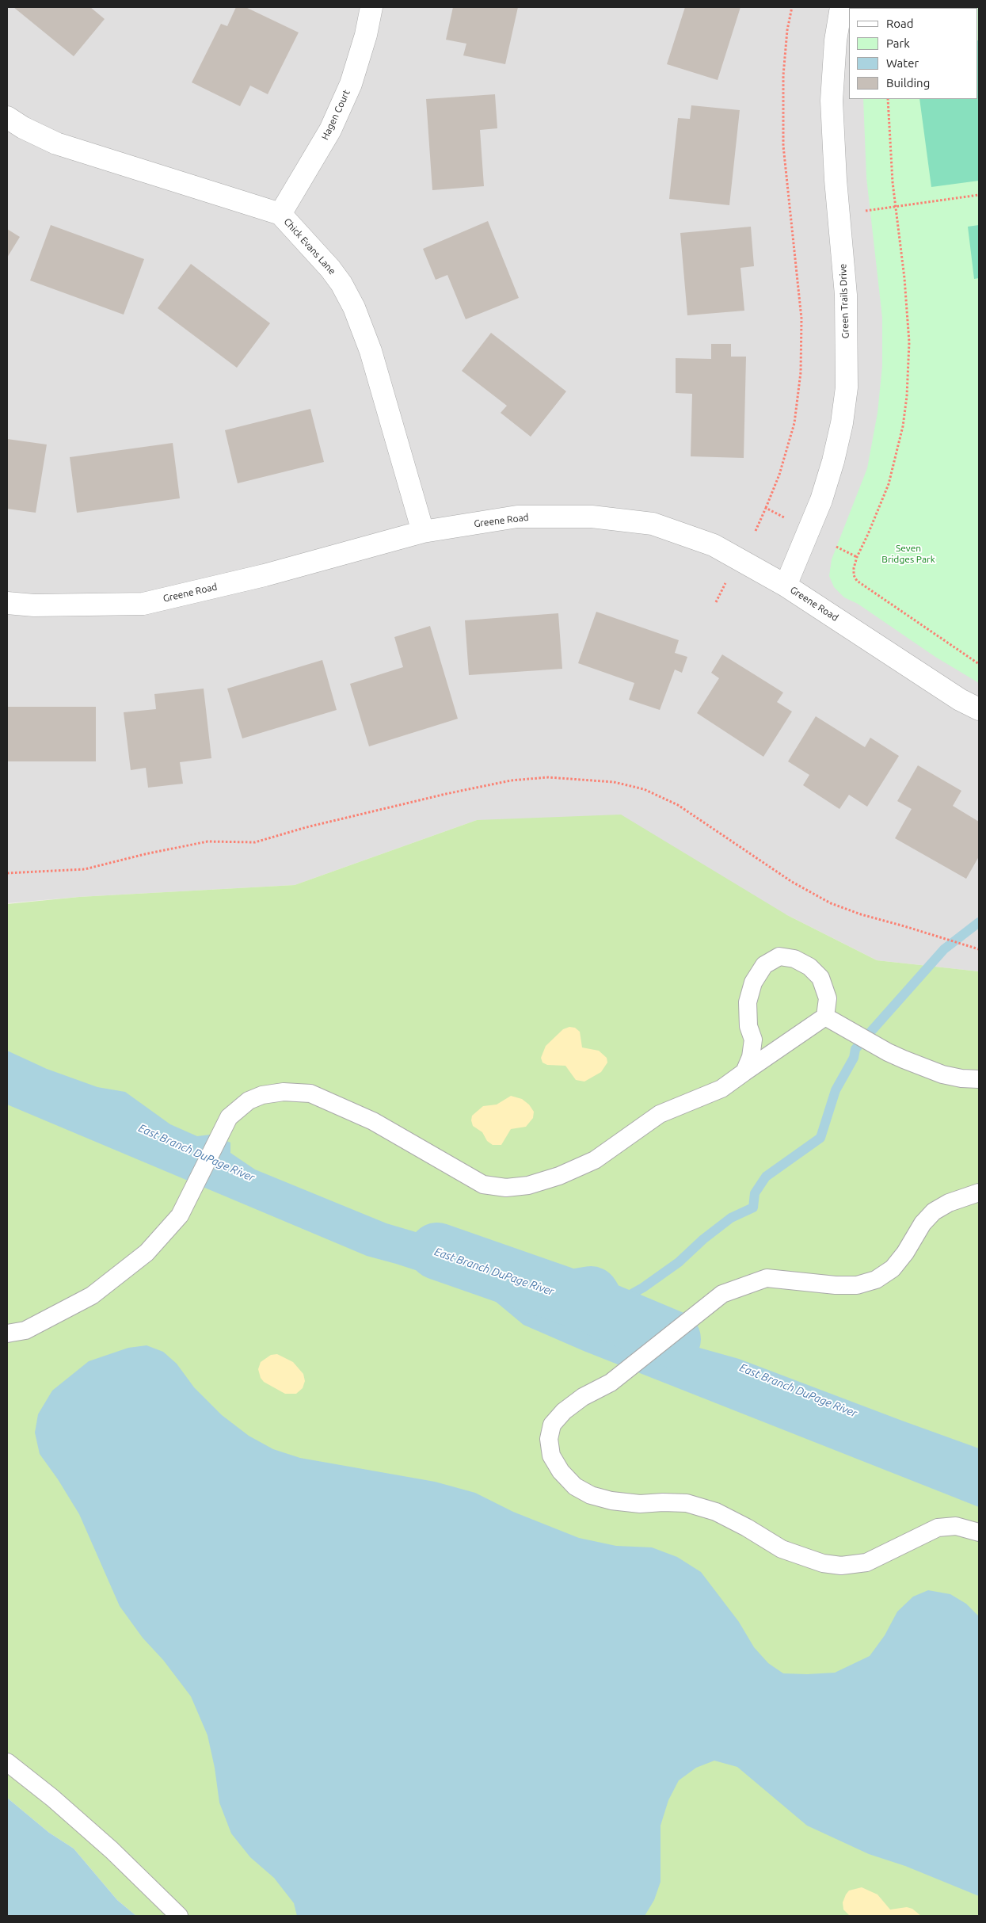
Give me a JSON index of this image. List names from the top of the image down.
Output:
{
  "streets": {
    "street": [
      "Hagen Court",
      "Chick Evans Lane",
      "Green Trails Drive",
      "Greene Road"
    ]
  },
  "crossings": [
    ["Hagen Court", "Chick Evans Lane"],
    ["Chick Evans Lane", "Greene Road"],
    ["Green Trails Drive", "Greene Road"]
  ],
  "water": ["East Branch DuPage River"],
  "parks": ["Seven Bridges Park"],
  "legend": [
    "Road",
    "Park",
    "Water",
    "Building"
  ]
}
